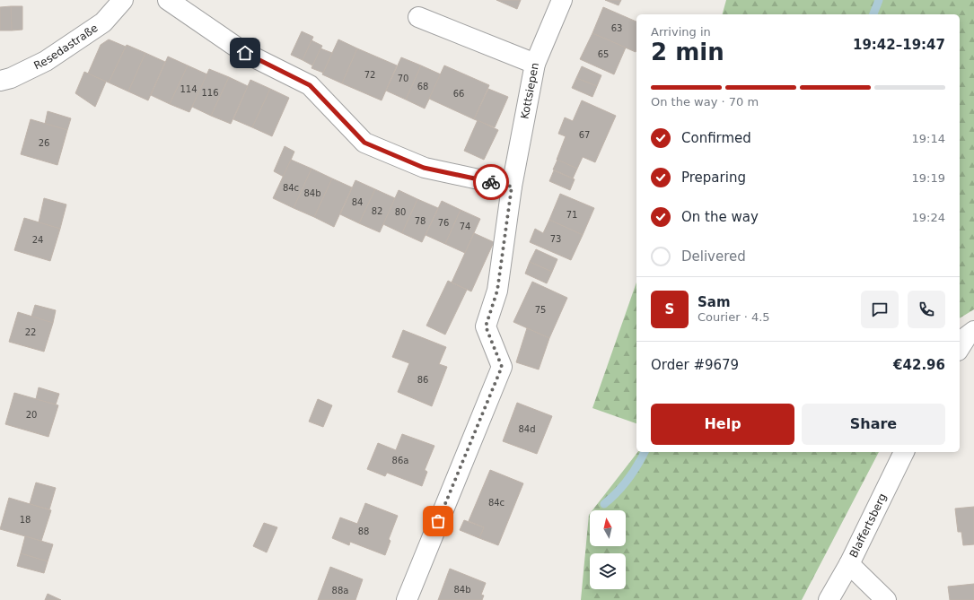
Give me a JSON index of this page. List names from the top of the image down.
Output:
{
  "streets": {
    "street": ["Resedastraße", "Kottsiepen", "Blaffertsberg"]
  },
  "house_numbers": [
    "63",
    "65",
    "72",
    "70",
    "68",
    "114",
    "116",
    "66",
    "67",
    "26",
    "84c",
    "84b",
    "84",
    "82",
    "80",
    "71",
    "78",
    "76",
    "74",
    "73",
    "24",
    "75",
    "22",
    "86",
    "20",
    "84d",
    "86a",
    "84c",
    "18",
    "88",
    "84b",
    "88a"
  ],
  "north": "top",
  "page": {
    "heading": ["2 min", "Arriving in", "19:42–19:47"],
    "panel": [
      "Sam",
      "Courier · 4.5",
      "Order #9679",
      "€42.96"
    ],
    "bar": "On the way · 70 m",
    "list": [
      ["Confirmed", "19:14"],
      ["Preparing", "19:19"],
      ["On the way", "19:24"],
      "Delivered"
    ],
    "round": "S",
    "buttons": ["Help", "Share"]
  }
}
